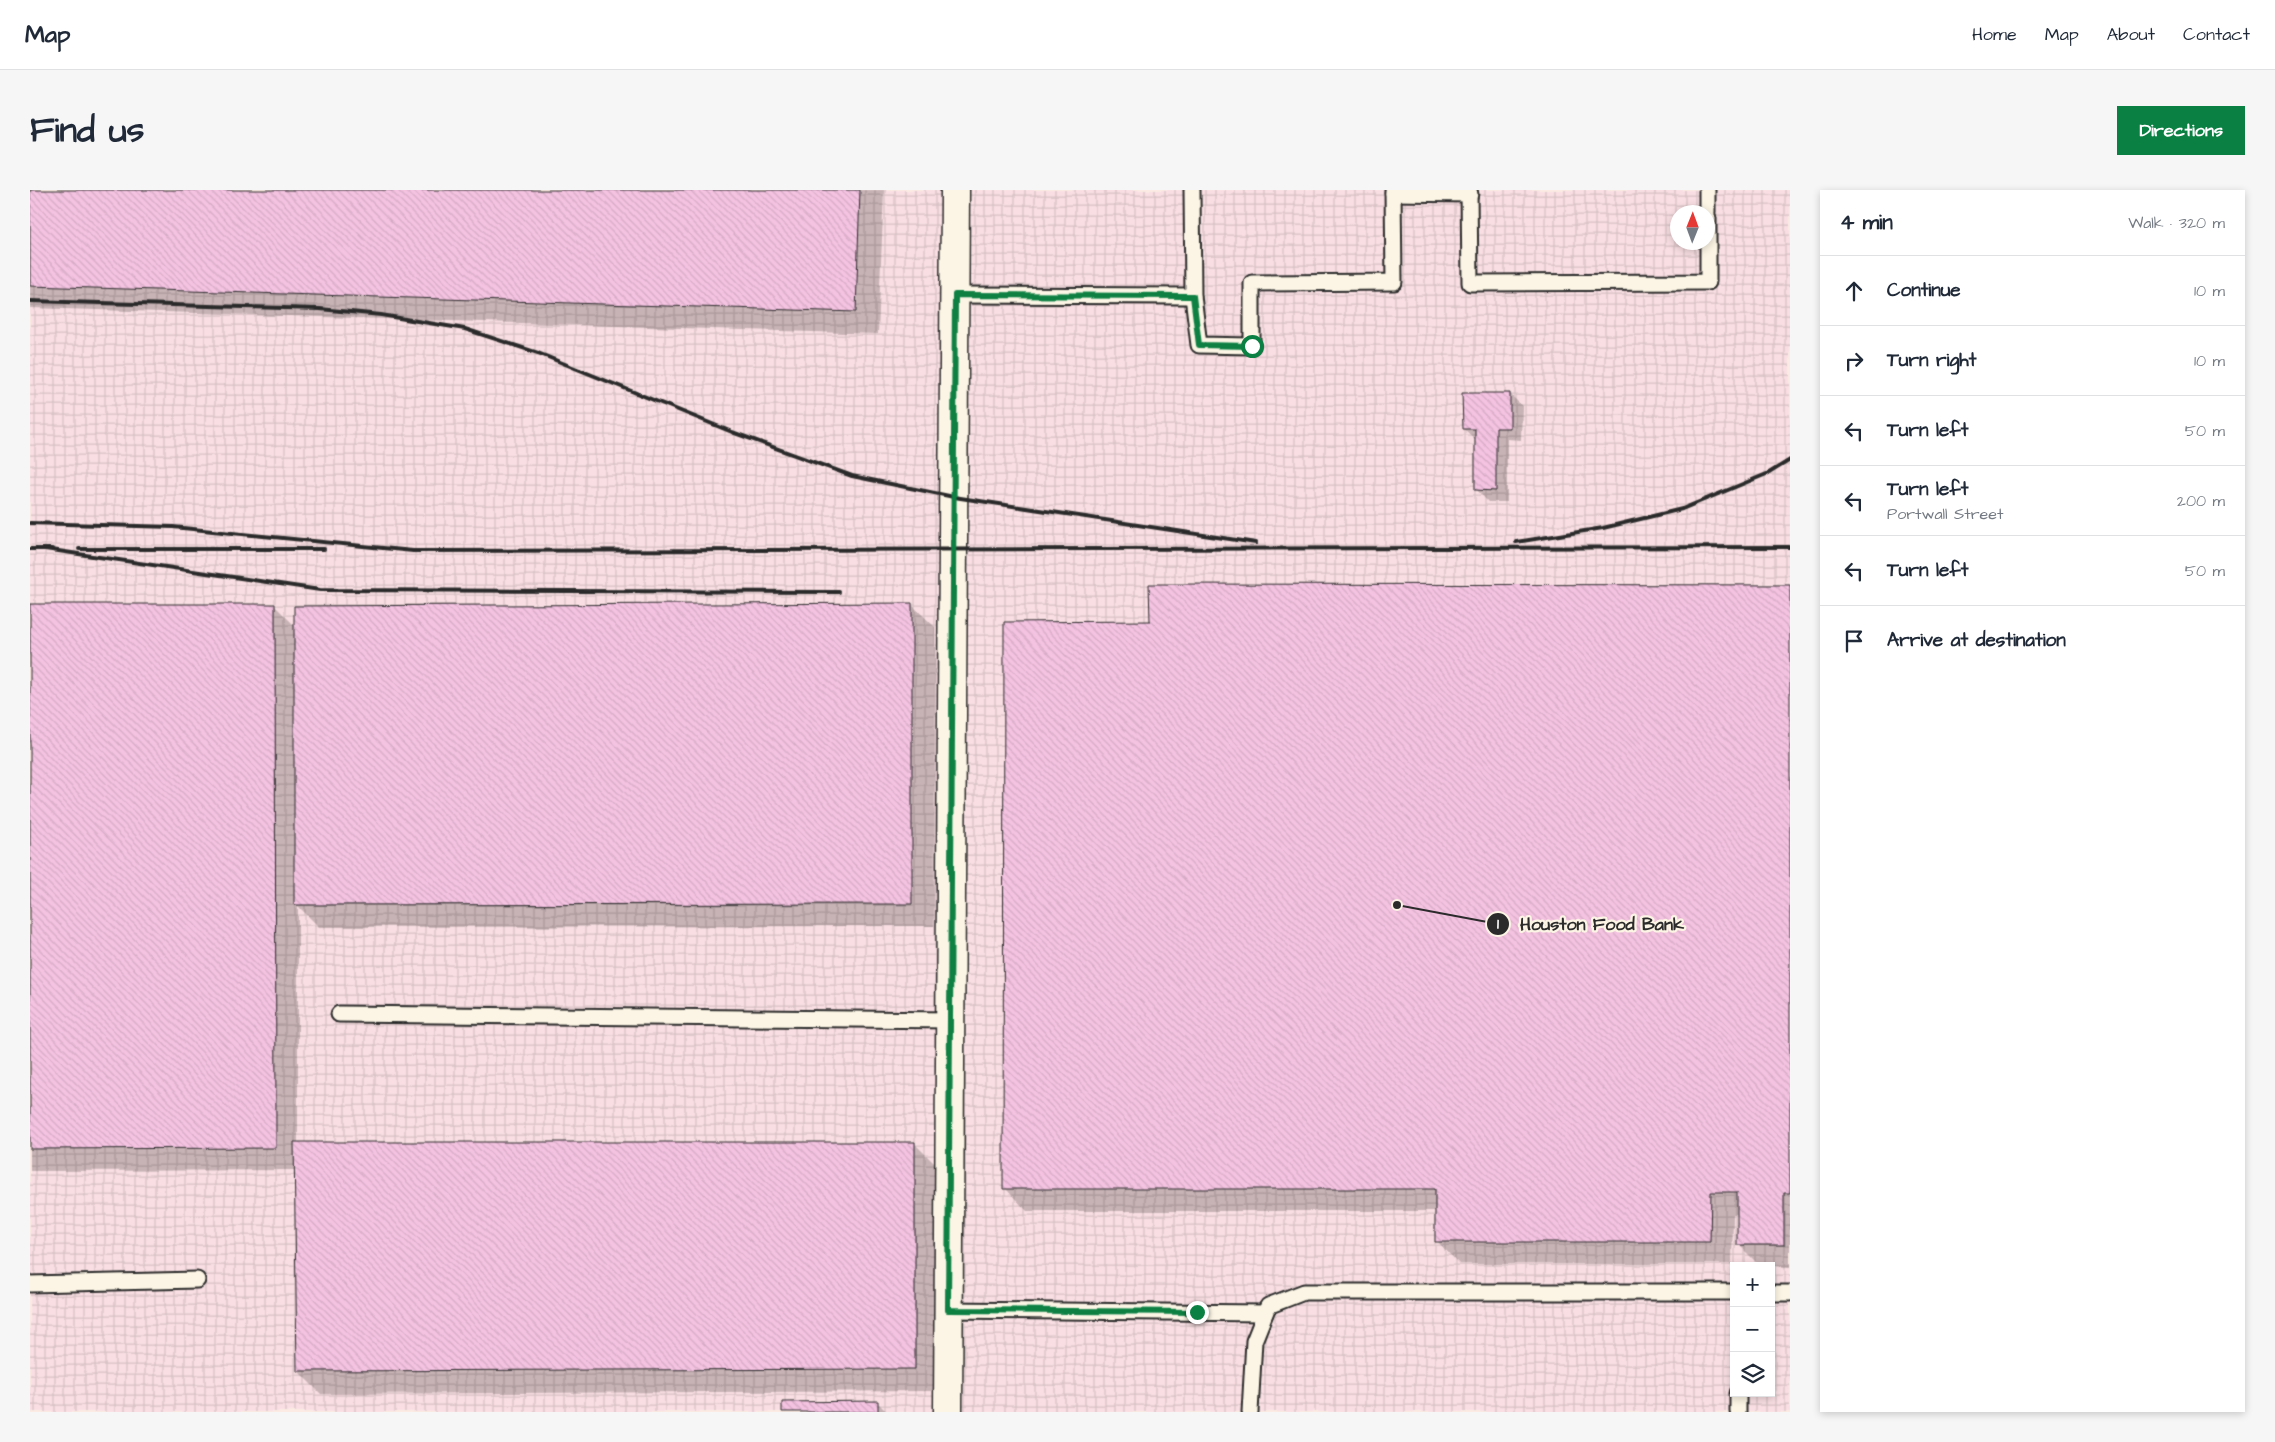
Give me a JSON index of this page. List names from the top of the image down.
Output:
{
  "places": ["Houston Food Bank"],
  "north": "top",
  "page": {
    "header": "Map",
    "nav": [
      "Home",
      "Map",
      "About",
      "Contact"
    ],
    "title": "Find us",
    "buttons": "Directions",
    "heading": ["4 min", "Walk · 320 m"],
    "list": [
      ["Continue", "10 m"],
      ["Turn right", "10 m"],
      ["Turn left", "50 m"],
      ["Turn left", "Portwall Street", "200 m"],
      ["Turn left", "50 m"],
      "Arrive at destination"
    ],
    "map_buttons": ["+", "−"]
  }
}
